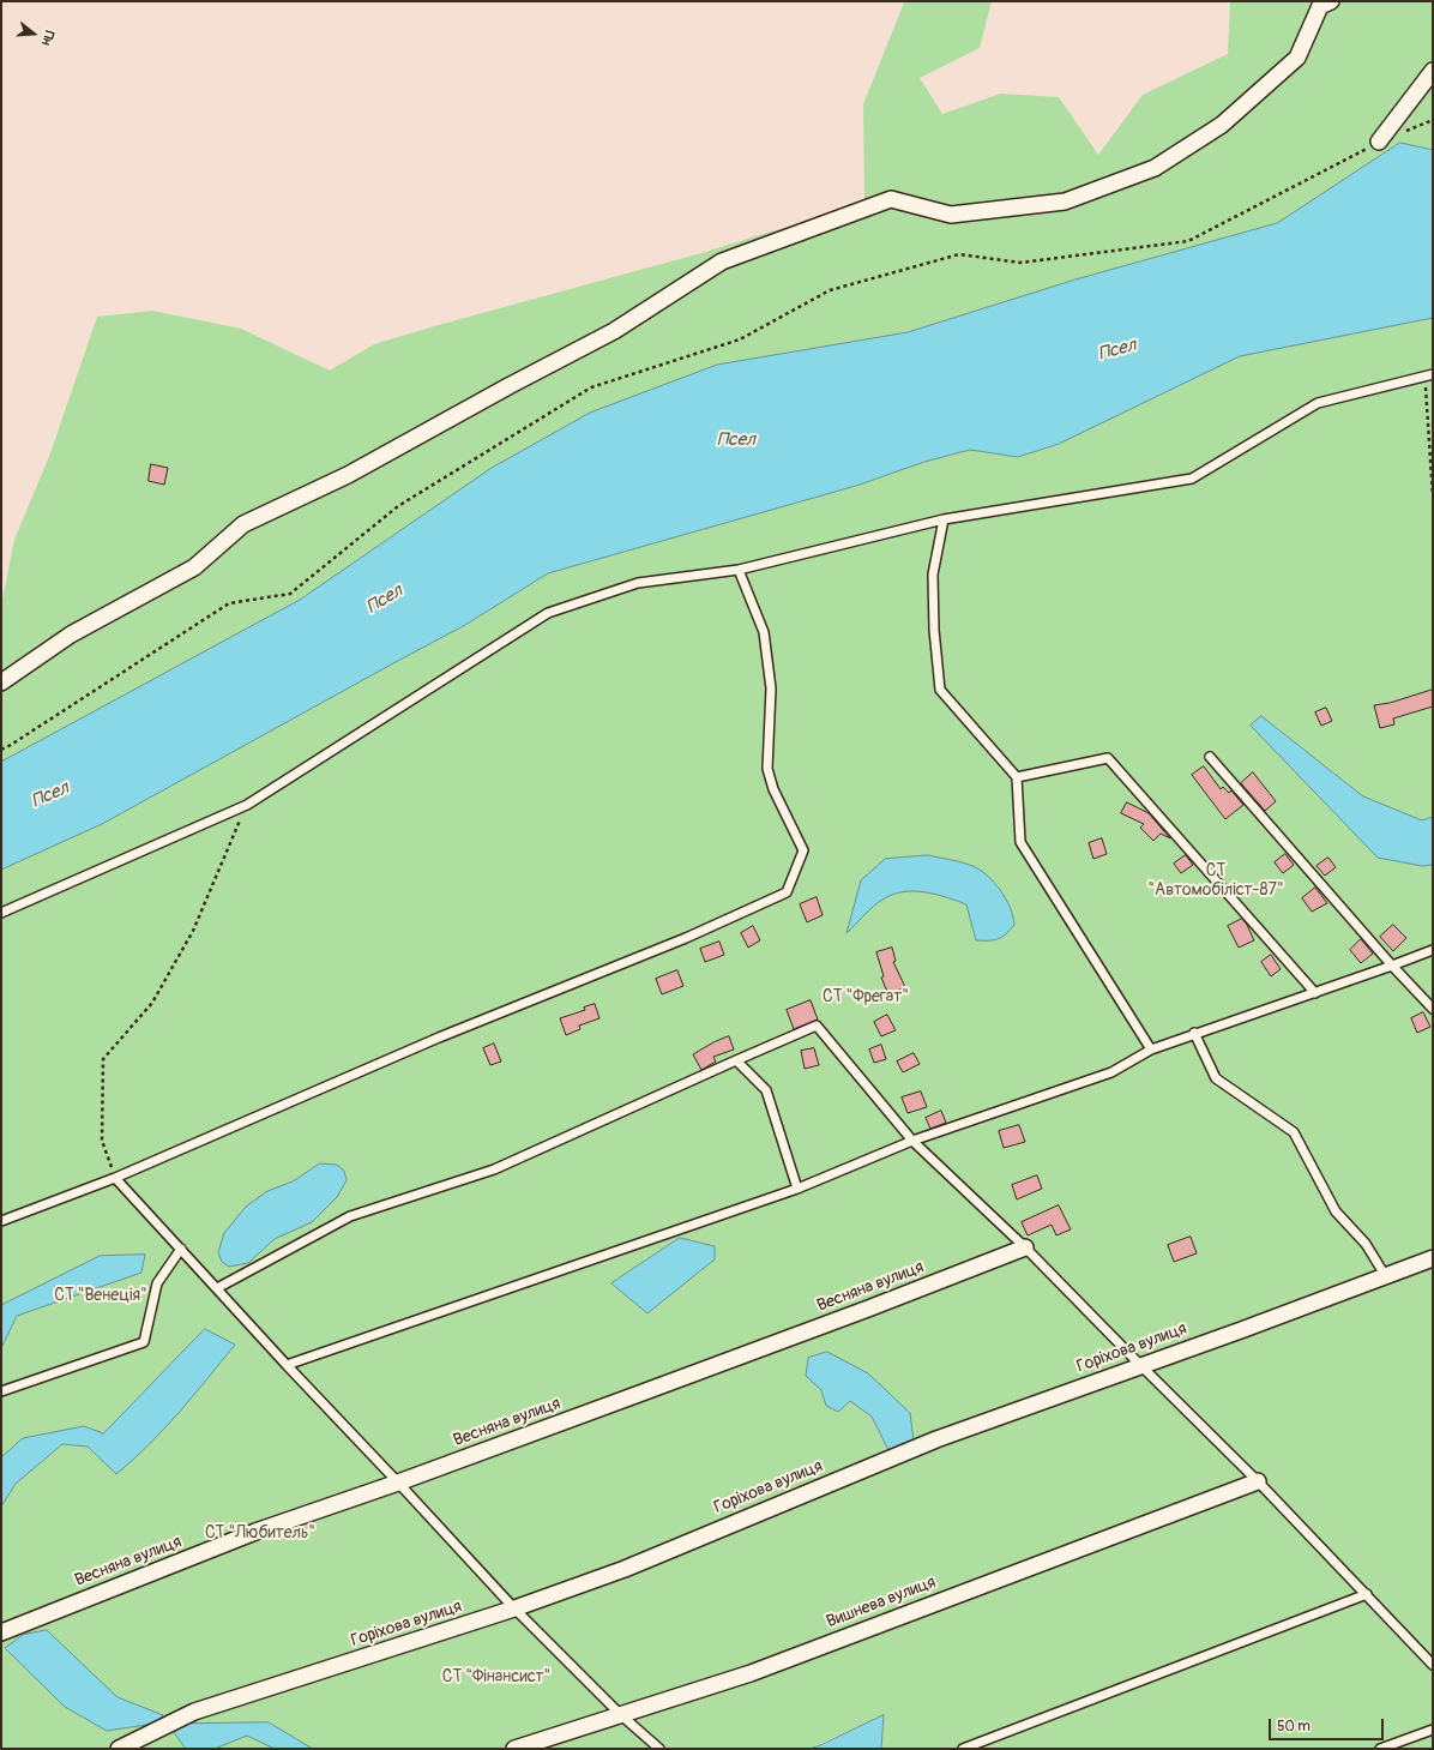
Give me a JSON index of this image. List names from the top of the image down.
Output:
{
  "streets": {
    "street": ["Весняна вулиця", "Горіхова вулиця", "Вишнева вулиця"]
  },
  "water": ["Псел"],
  "parks": [
    "СТ \"Автомобiлiст-87\"",
    "СТ \"Фрегат\"",
    "СТ \"Венеція\"",
    "СТ \"Любитель\"",
    "СТ \"Фiнансист\""
  ],
  "scale_bar": "50 m",
  "north": "right"
}
